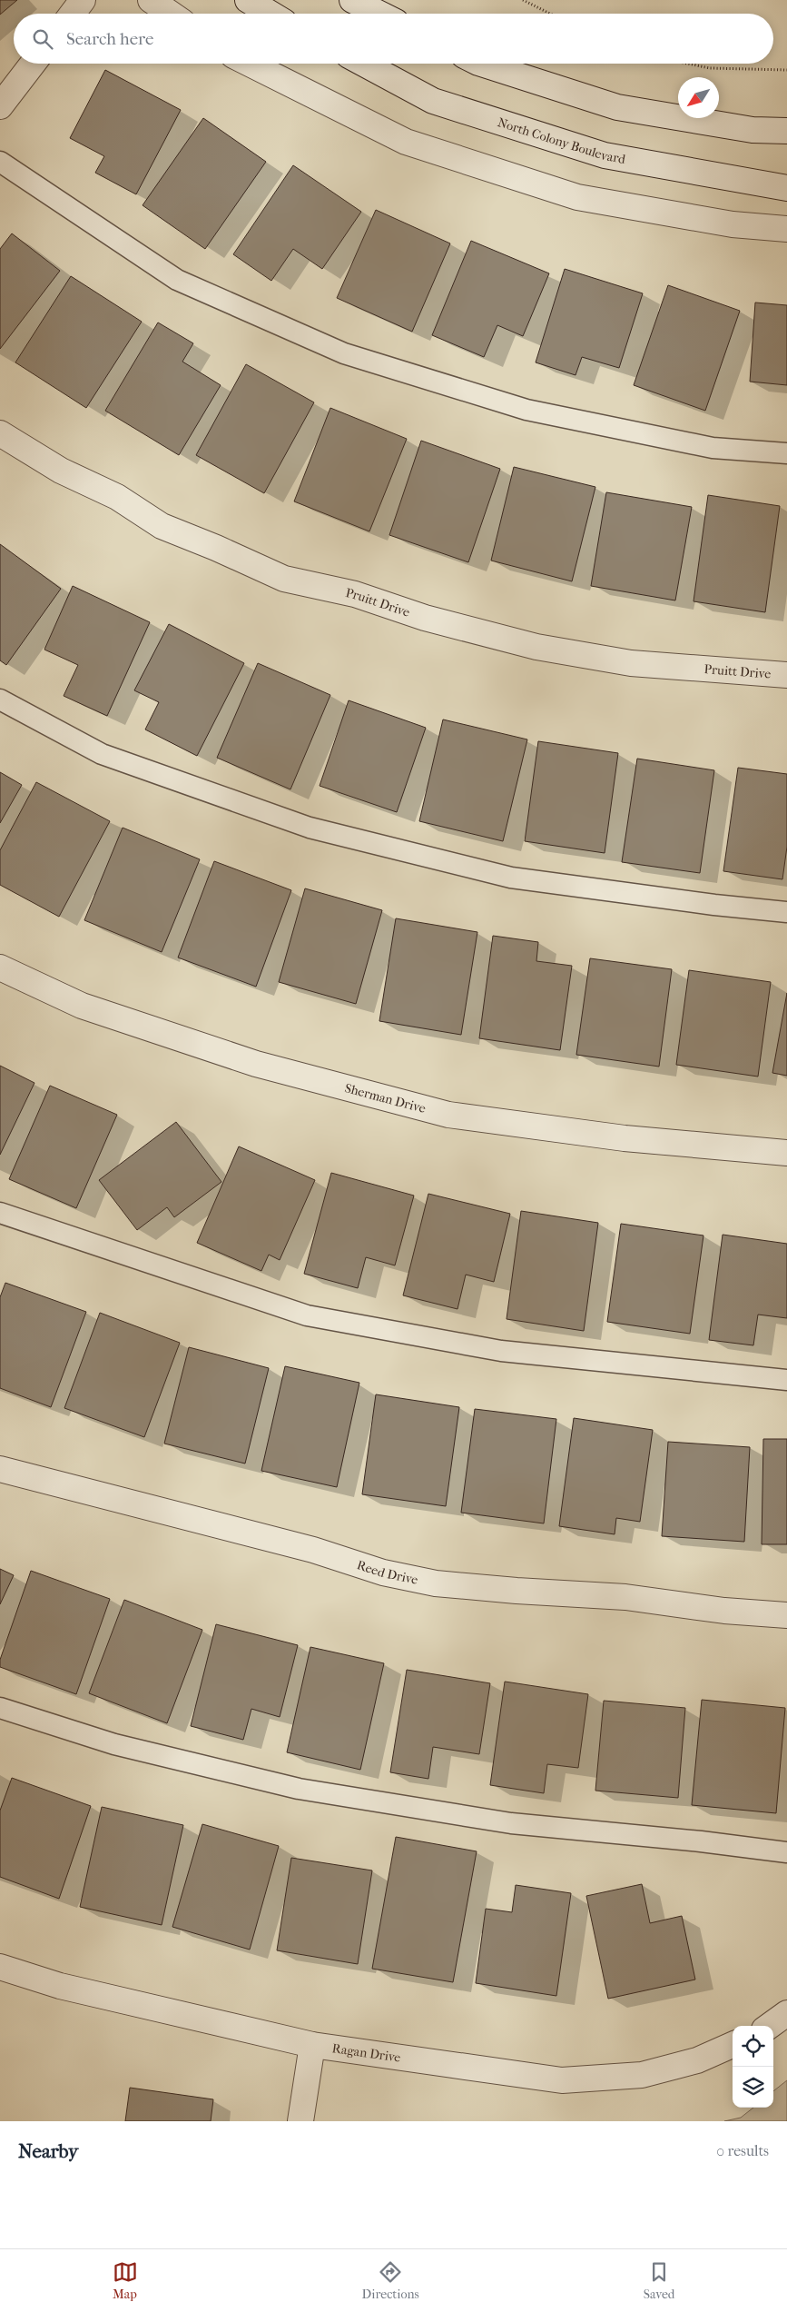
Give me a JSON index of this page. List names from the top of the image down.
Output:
{
  "streets": {
    "street": [
      "North Colony Boulevard",
      "Pruitt Drive",
      "Sherman Drive",
      "Reed Drive",
      "Ragan Drive"
    ]
  },
  "north": "bottom left",
  "page": {
    "search": "Search here",
    "heading": ["Nearby", "0 results"],
    "nav": ["Map", "Directions", "Saved"]
  }
}
